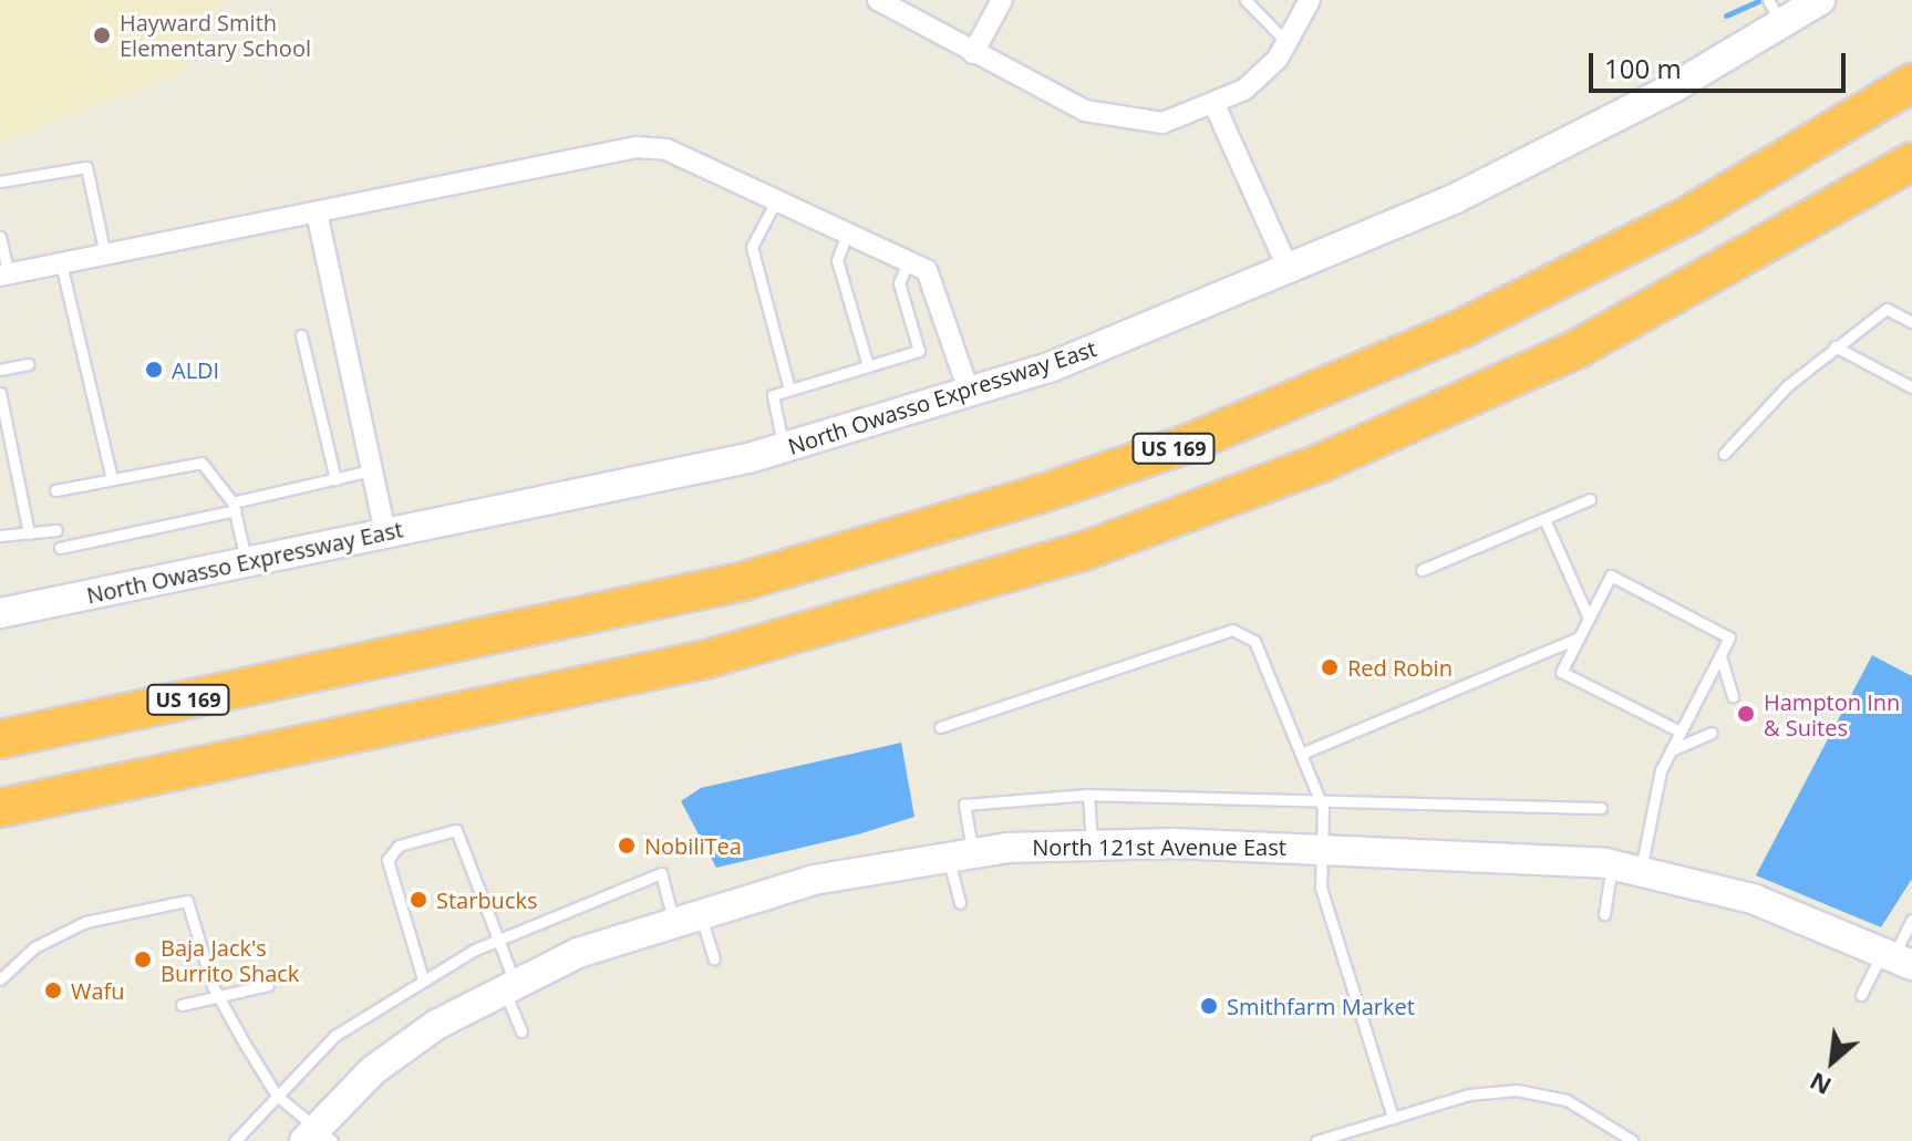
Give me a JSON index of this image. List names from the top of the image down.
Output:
{
  "streets": {
    "highway": ["US 169"],
    "street": ["North Owasso Expressway East", "North 121st Avenue East"]
  },
  "places": [
    "Hayward Smith Elementary School",
    "ALDI",
    "Red Robin",
    "Hampton Inn & Suites",
    "NobiliTea",
    "Starbucks",
    "Baja Jack's Burrito Shack",
    "Wafu",
    "Smithfarm Market"
  ],
  "scale_bar": "100 m",
  "north": "bottom left"
}
